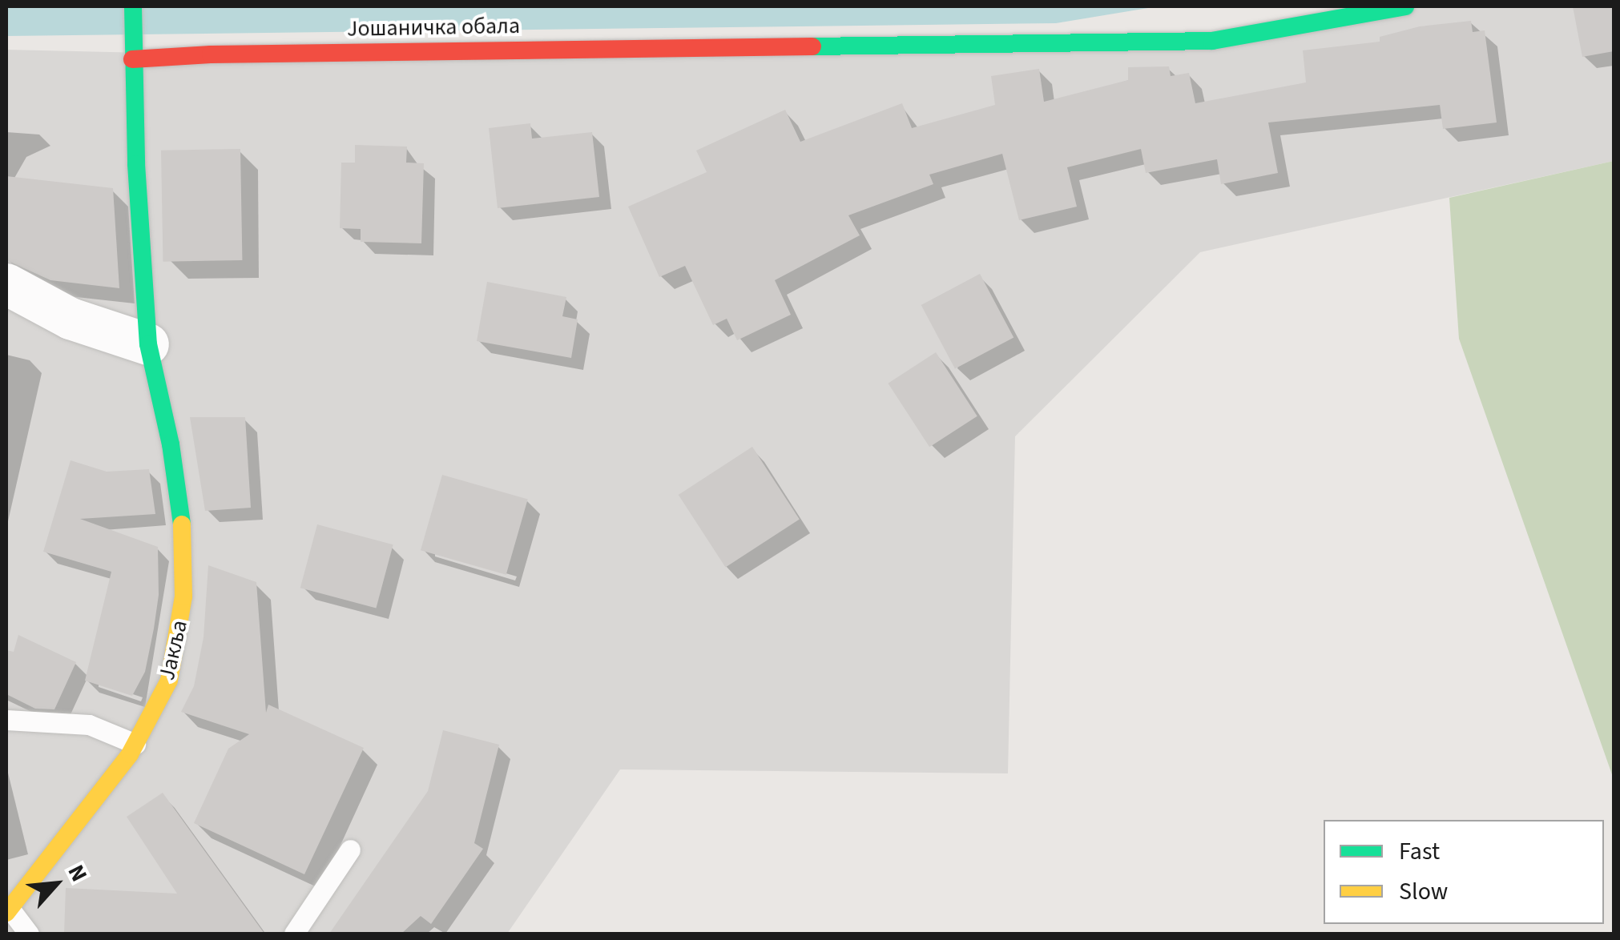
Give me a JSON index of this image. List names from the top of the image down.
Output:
{
  "streets": {
    "street": ["Јошаничка обала", "Јакља"]
  },
  "crossings": [
    ["Јошаничка обала", "Јакља"]
  ],
  "legend": ["Fast", "Slow"],
  "north": "top right"
}
